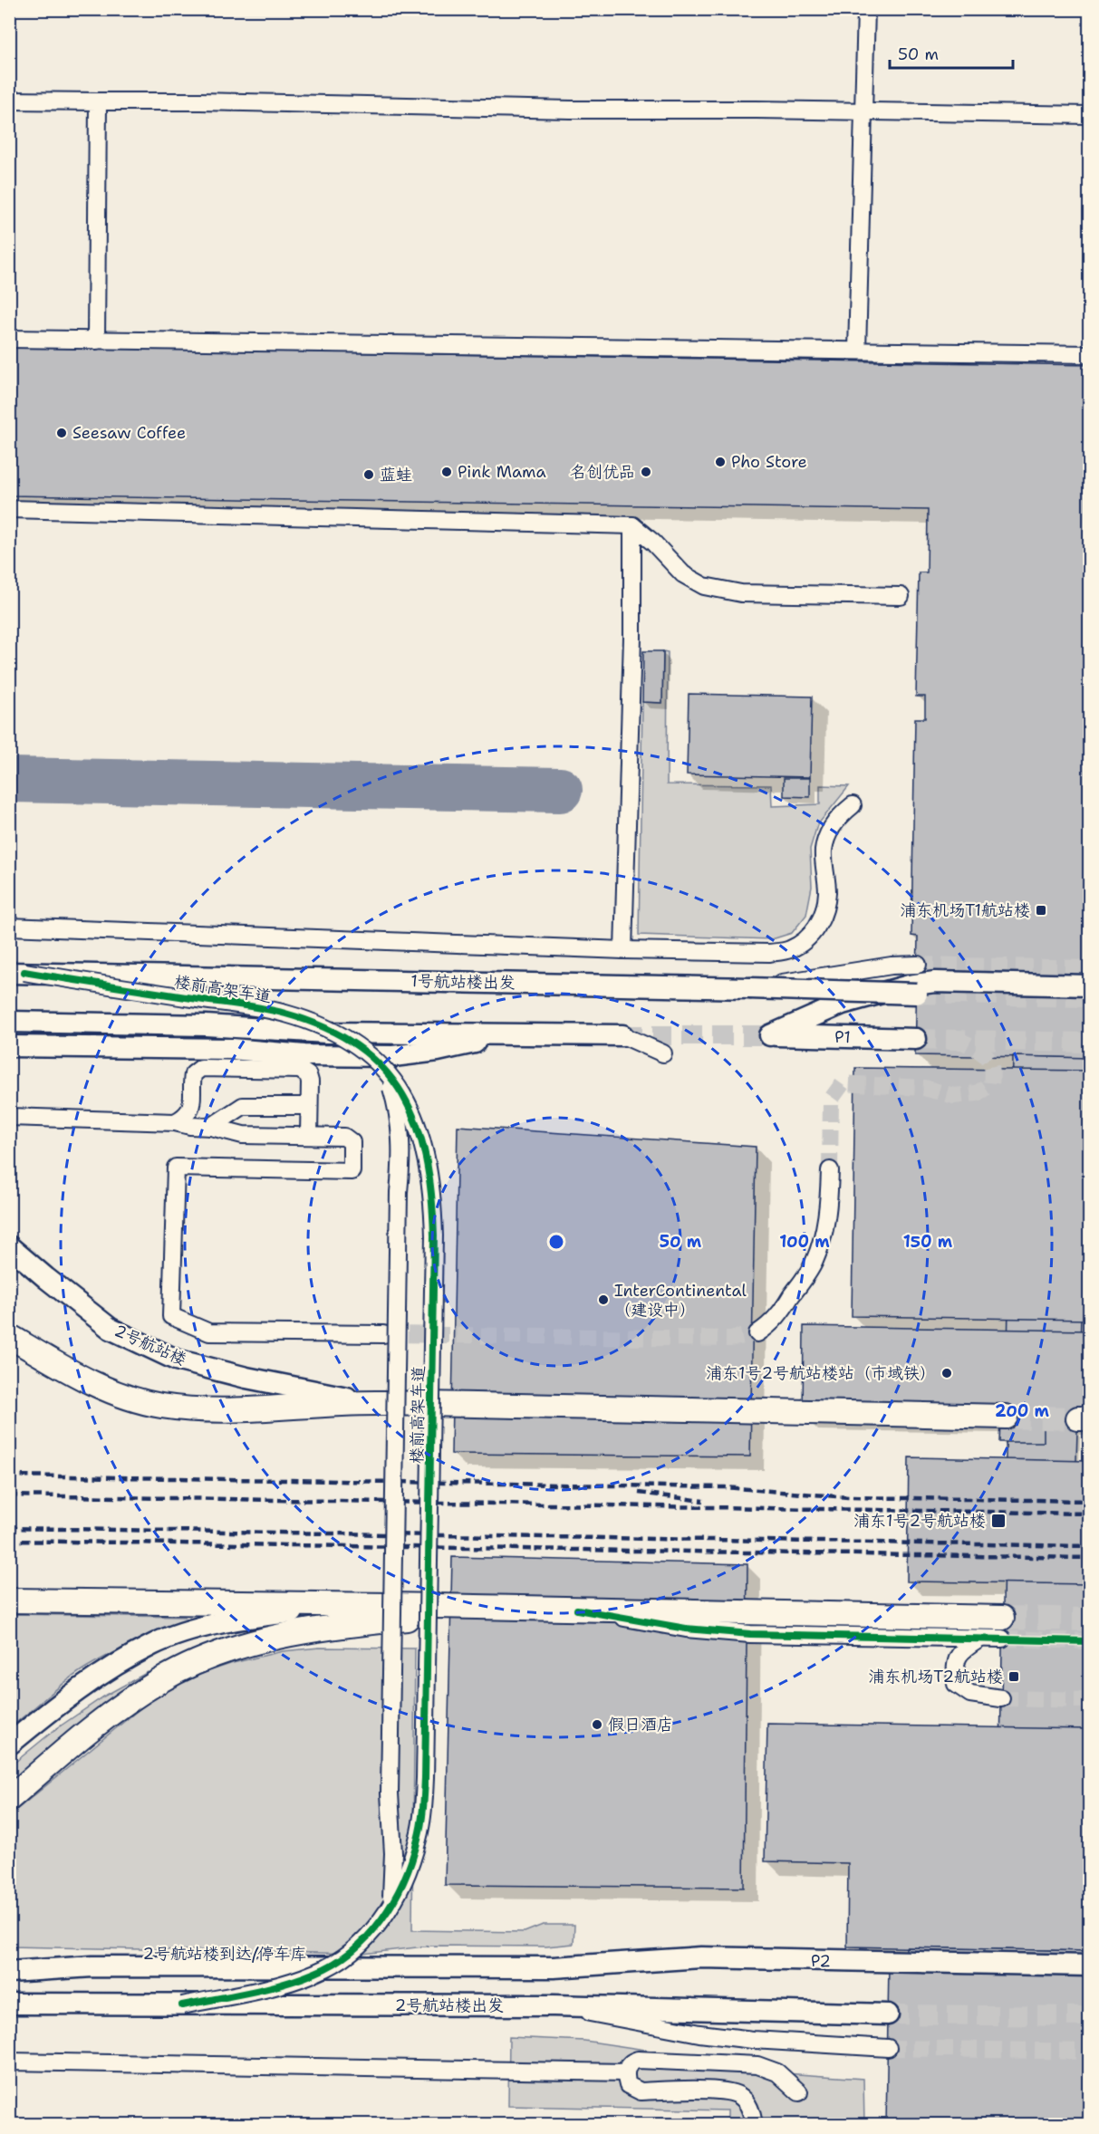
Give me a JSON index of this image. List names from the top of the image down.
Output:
{
  "streets": {
    "main road": [
      "1号航站楼出发",
      "P1",
      "2号航站楼",
      "2号航站楼到达/停车库",
      "P2",
      "2号航站楼出发"
    ],
    "street": ["楼前高架车道"]
  },
  "crossings": [
    ["1号航站楼出发", "楼前高架车道"],
    ["楼前高架车道", "2号航站楼出发"],
    ["2号航站楼到达/停车库", "P2"]
  ],
  "places": {
    "other": [
      "Seesaw Coffee",
      "Pho Store",
      "Pink Mama",
      "名创优品",
      "蓝蛙",
      "InterContinental （建设中）",
      "浦东1号2号航站楼站（市域铁）",
      "假日酒店"
    ],
    "transit": ["浦东机场T1航站楼", "浦东1号2号航站楼", "浦东机场T2航站楼"]
  },
  "scale_bar": "50 m",
  "rings": [
    "50 m",
    "100 m",
    "150 m",
    "200 m"
  ]
}
